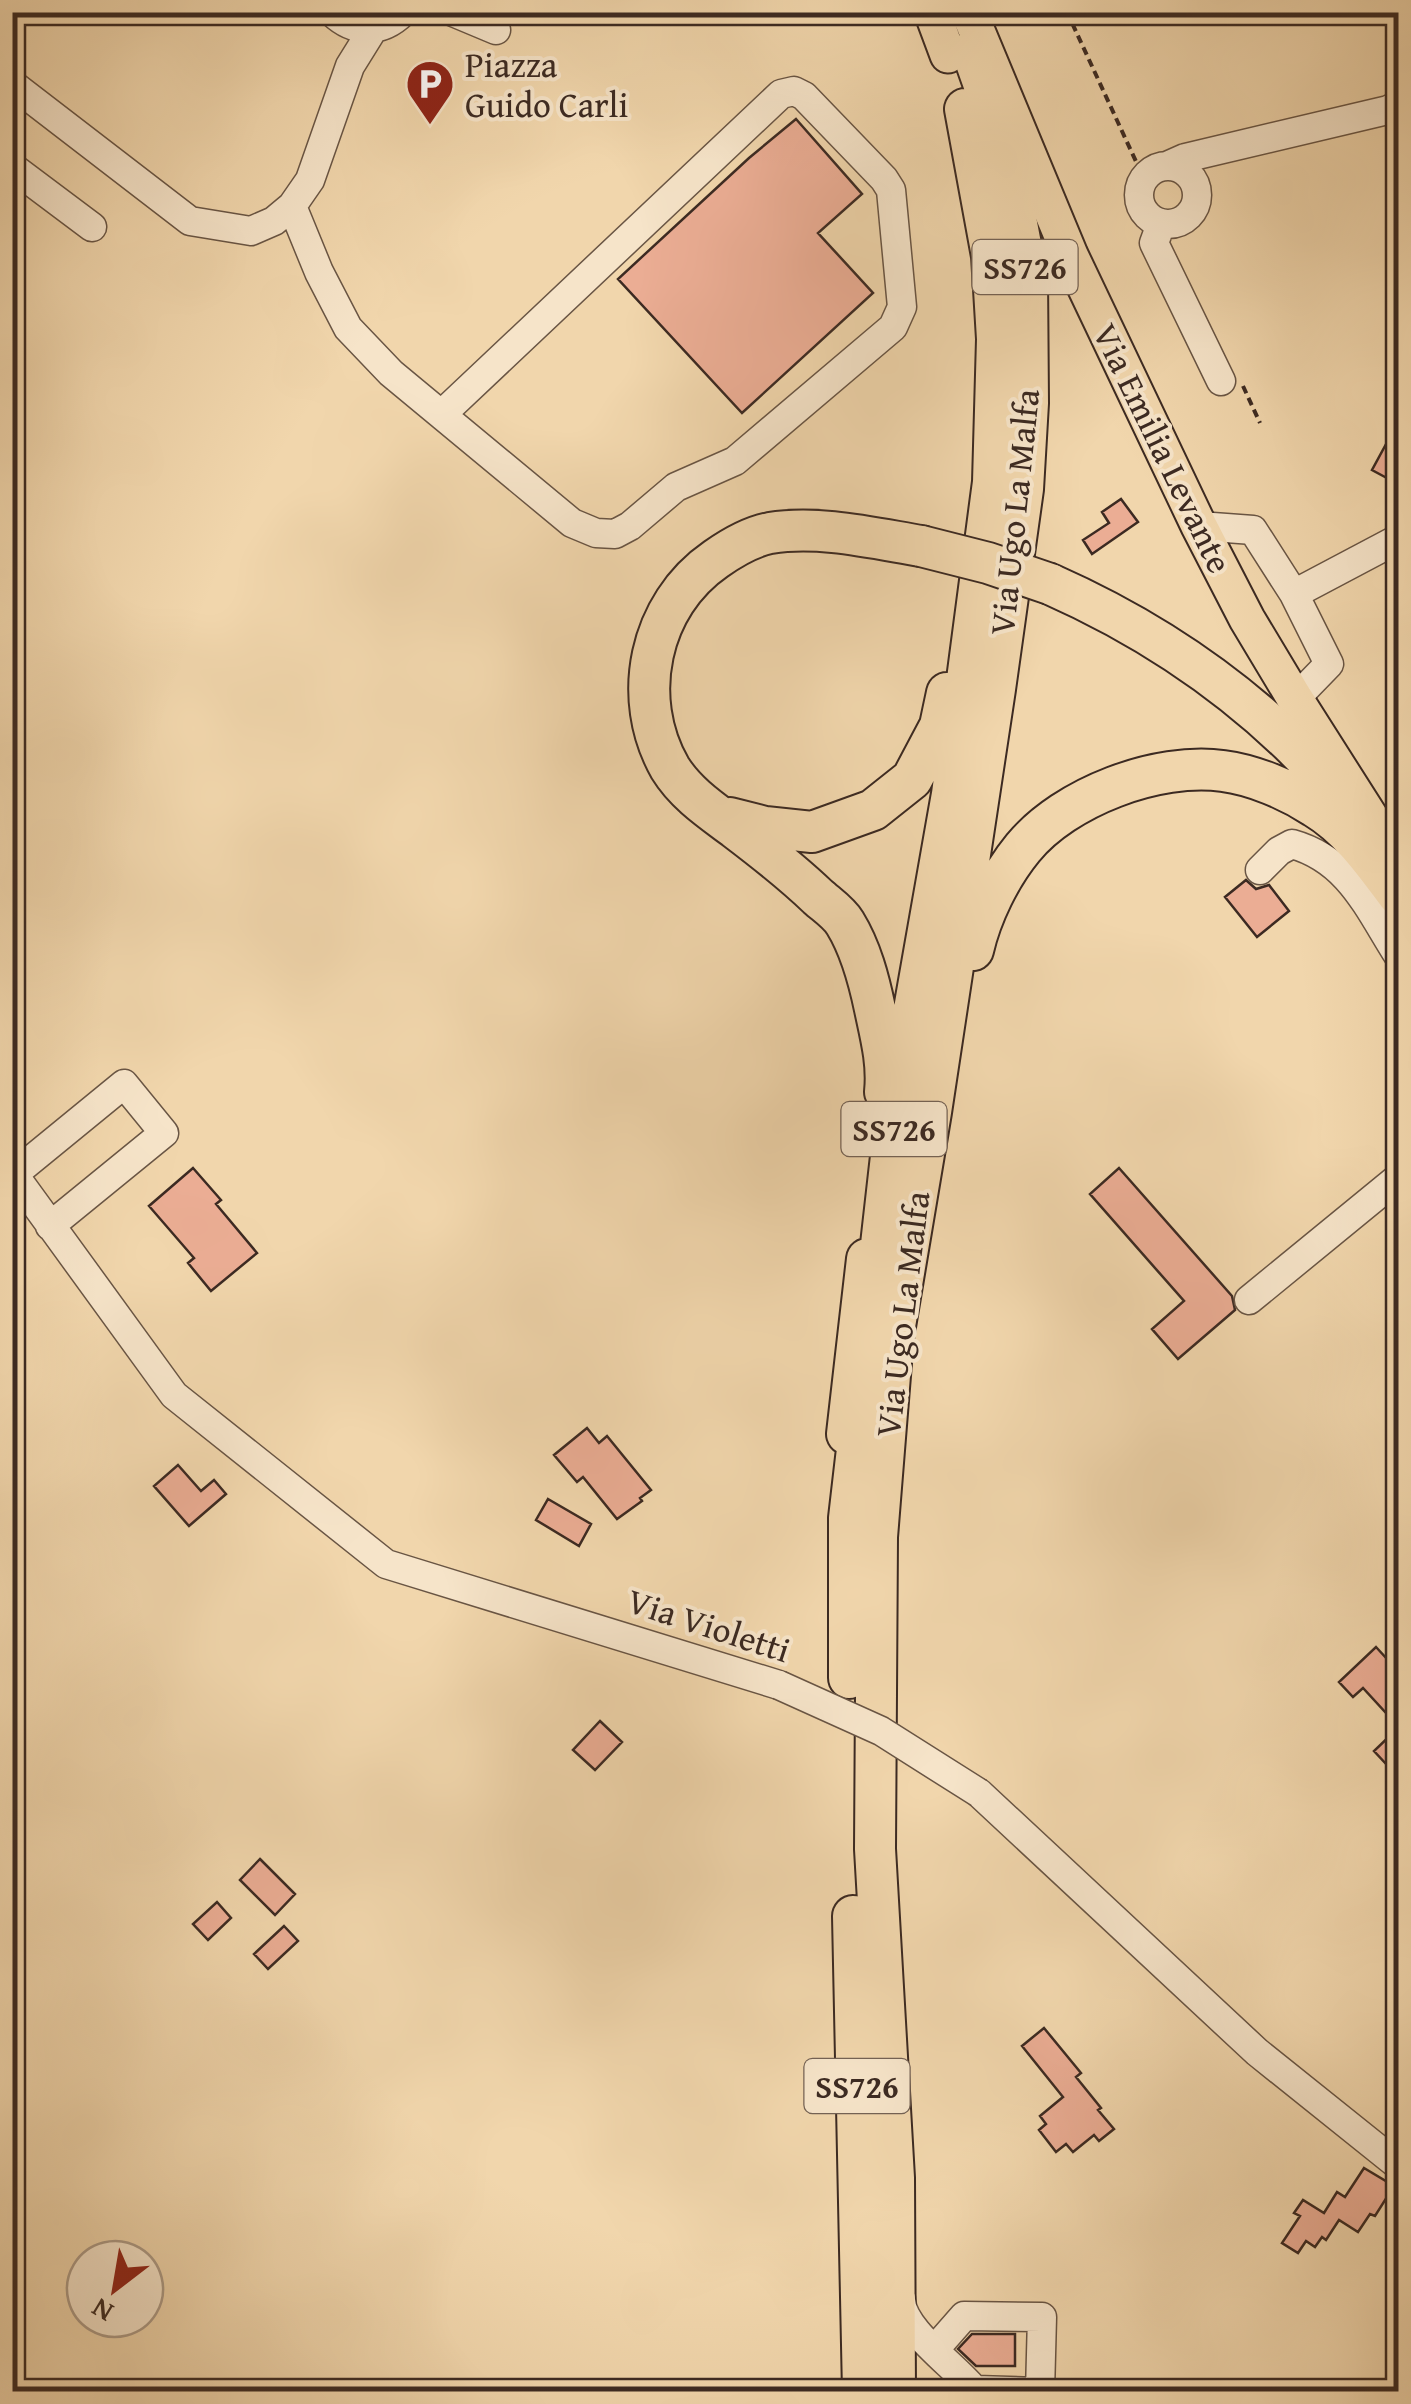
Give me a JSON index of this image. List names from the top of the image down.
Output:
{
  "streets": {
    "highway": ["SS726", "Via Ugo La Malfa"],
    "main road": ["Via Emilia Levante"],
    "street": ["Via Violetti"]
  },
  "crossings": [
    ["Via Emilia Levante", "Via Ugo La Malfa"]
  ],
  "places": {
    "parking": ["Piazza Guido Carli"]
  },
  "north": "bottom left"
}
